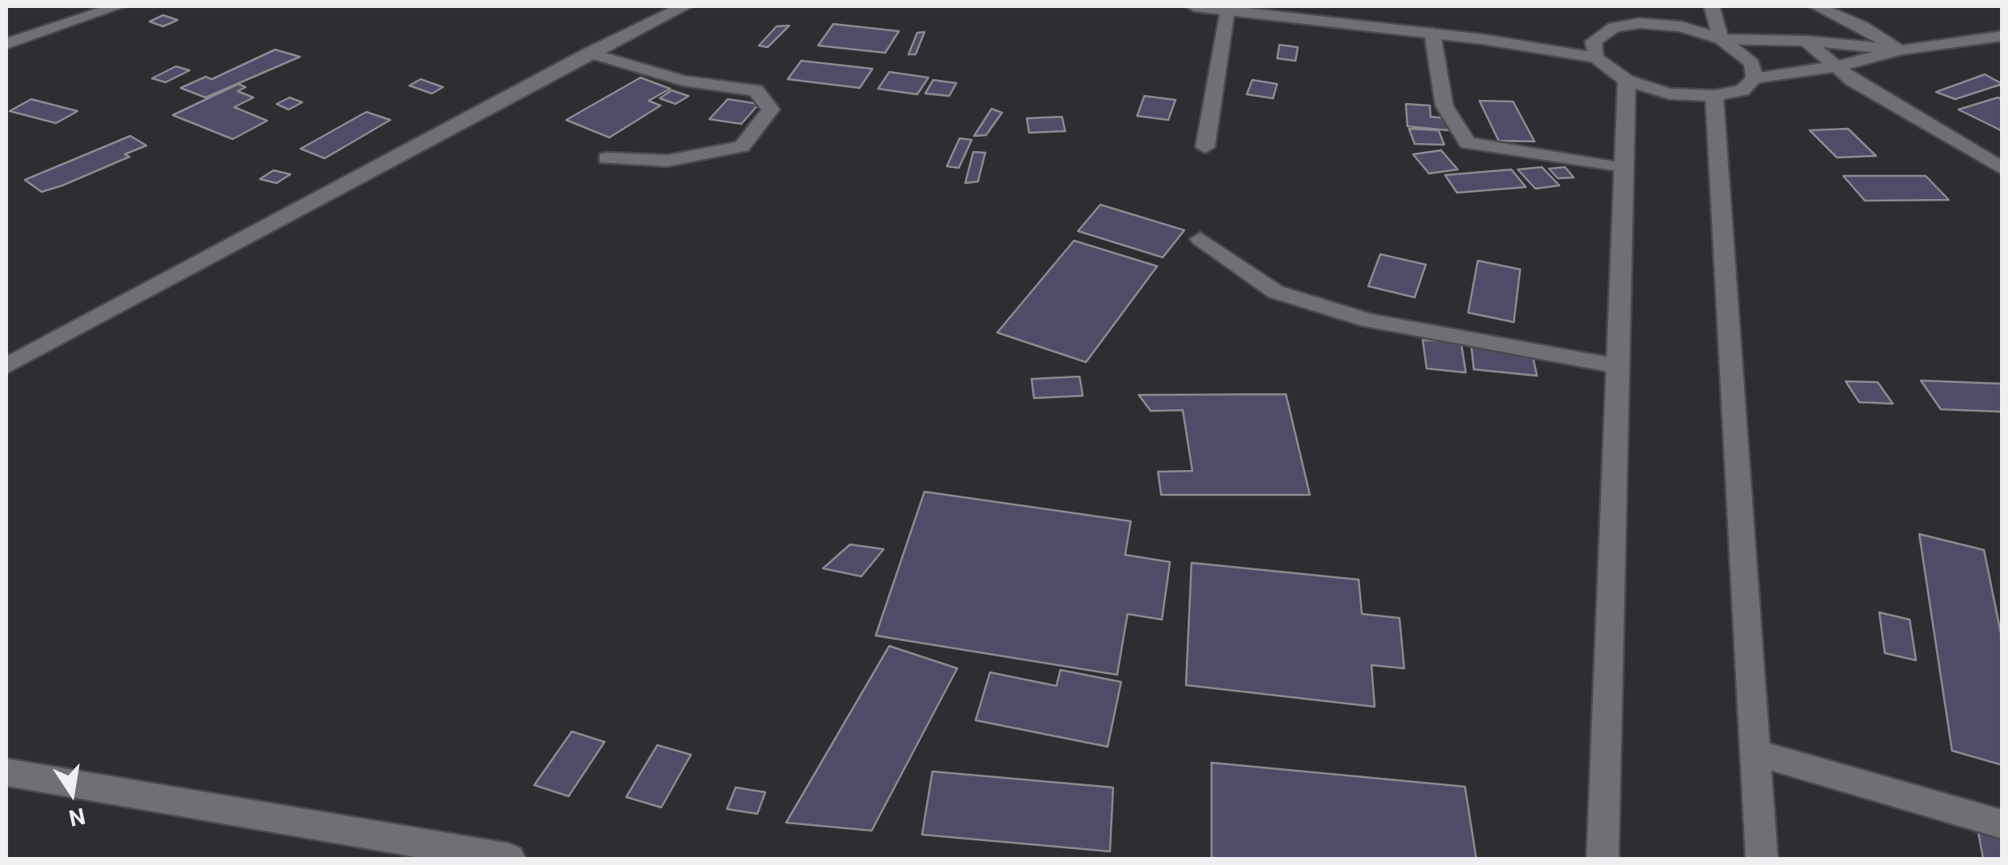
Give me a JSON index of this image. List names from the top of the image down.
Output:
{
  "north": "bottom"
}
